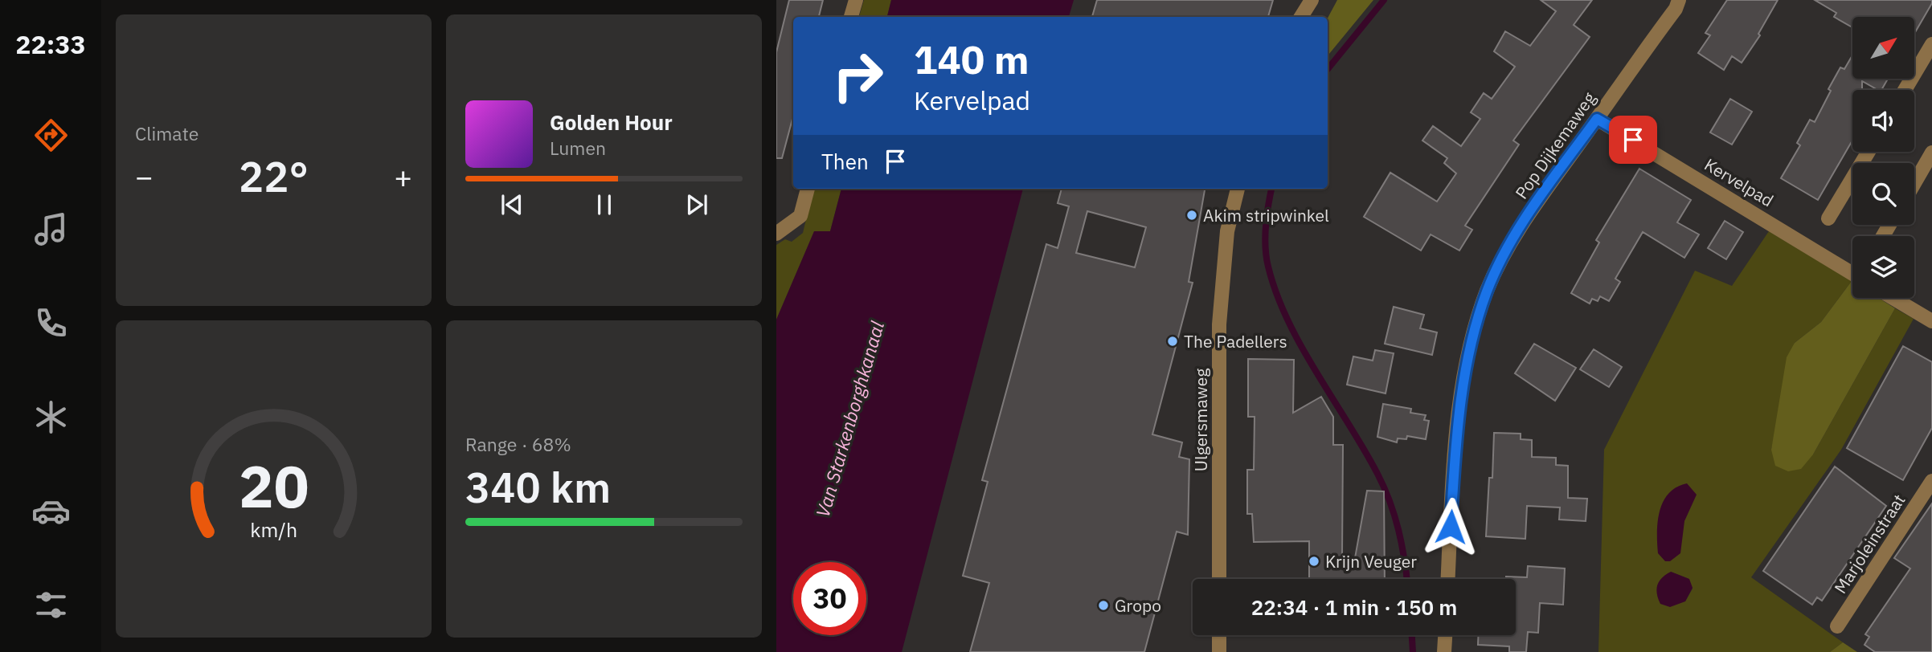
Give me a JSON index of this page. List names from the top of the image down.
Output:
{
  "streets": {
    "street": [
      "Pop Dijkemaweg",
      "Kervelpad",
      "Ulgersmaweg",
      "Marjoleinstraat"
    ]
  },
  "crossings": [
    ["Pop Dijkemaweg", "Kervelpad"]
  ],
  "water": ["Van Starkenborghkanaal"],
  "places": [
    "Akim stripwinkel",
    "The Padellers",
    "Krijn Veuger",
    "Gropo"
  ],
  "north": "top right",
  "page": {
    "tabs": "22:33",
    "tile": [
      "Climate",
      ["Range · 68%", "340 km"]
    ],
    "turn": ["140 m", "Kervelpad"],
    "song": ["Golden Hour", "Lumen"],
    "then": "Then",
    "heat": ["−", "22°", "+"],
    "limit": "30",
    "trip": "22:34 · 1 min · 150 m",
    "gauge": ["20", "km/h"]
  }
}
